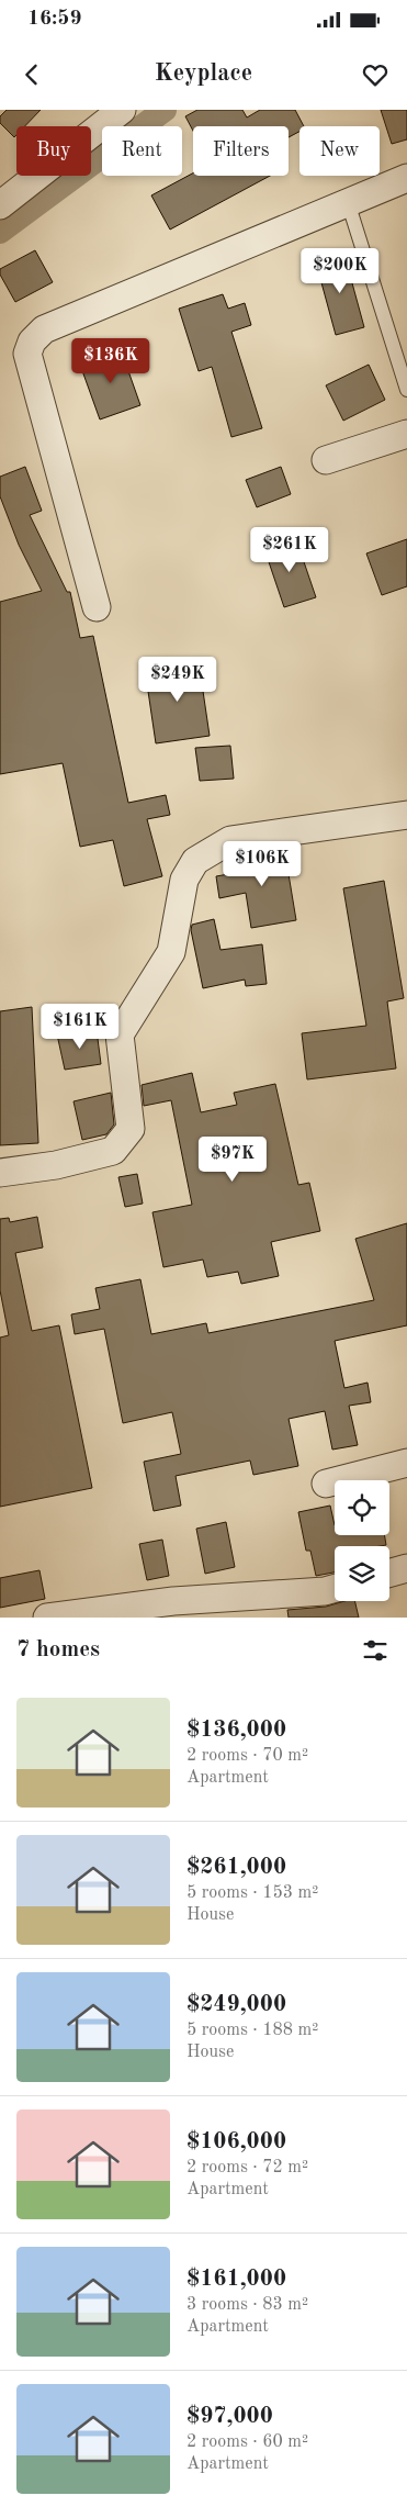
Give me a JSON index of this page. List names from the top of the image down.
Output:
{
  "page": {
    "status": "16:59",
    "header": "Keyplace",
    "chip": [
      "Buy",
      "Rent",
      "Filters",
      "New"
    ],
    "price": [
      "$200K",
      "$136K",
      "$261K",
      "$249K",
      "$106K",
      "$161K",
      "$97K"
    ],
    "heading": "7 homes",
    "list": [
      {
        "name": "$136,000",
        "note": "2 rooms · 70 m² · Apartment"
      },
      {
        "name": "$261,000",
        "note": "5 rooms · 153 m² · House"
      },
      {
        "name": "$249,000",
        "note": "5 rooms · 188 m² · House"
      },
      {
        "name": "$106,000",
        "note": "2 rooms · 72 m² · Apartment"
      },
      {
        "name": "$161,000",
        "note": "3 rooms · 83 m² · Apartment"
      },
      {
        "name": "$97,000",
        "note": "2 rooms · 60 m² · Apartment"
      }
    ]
  }
}
